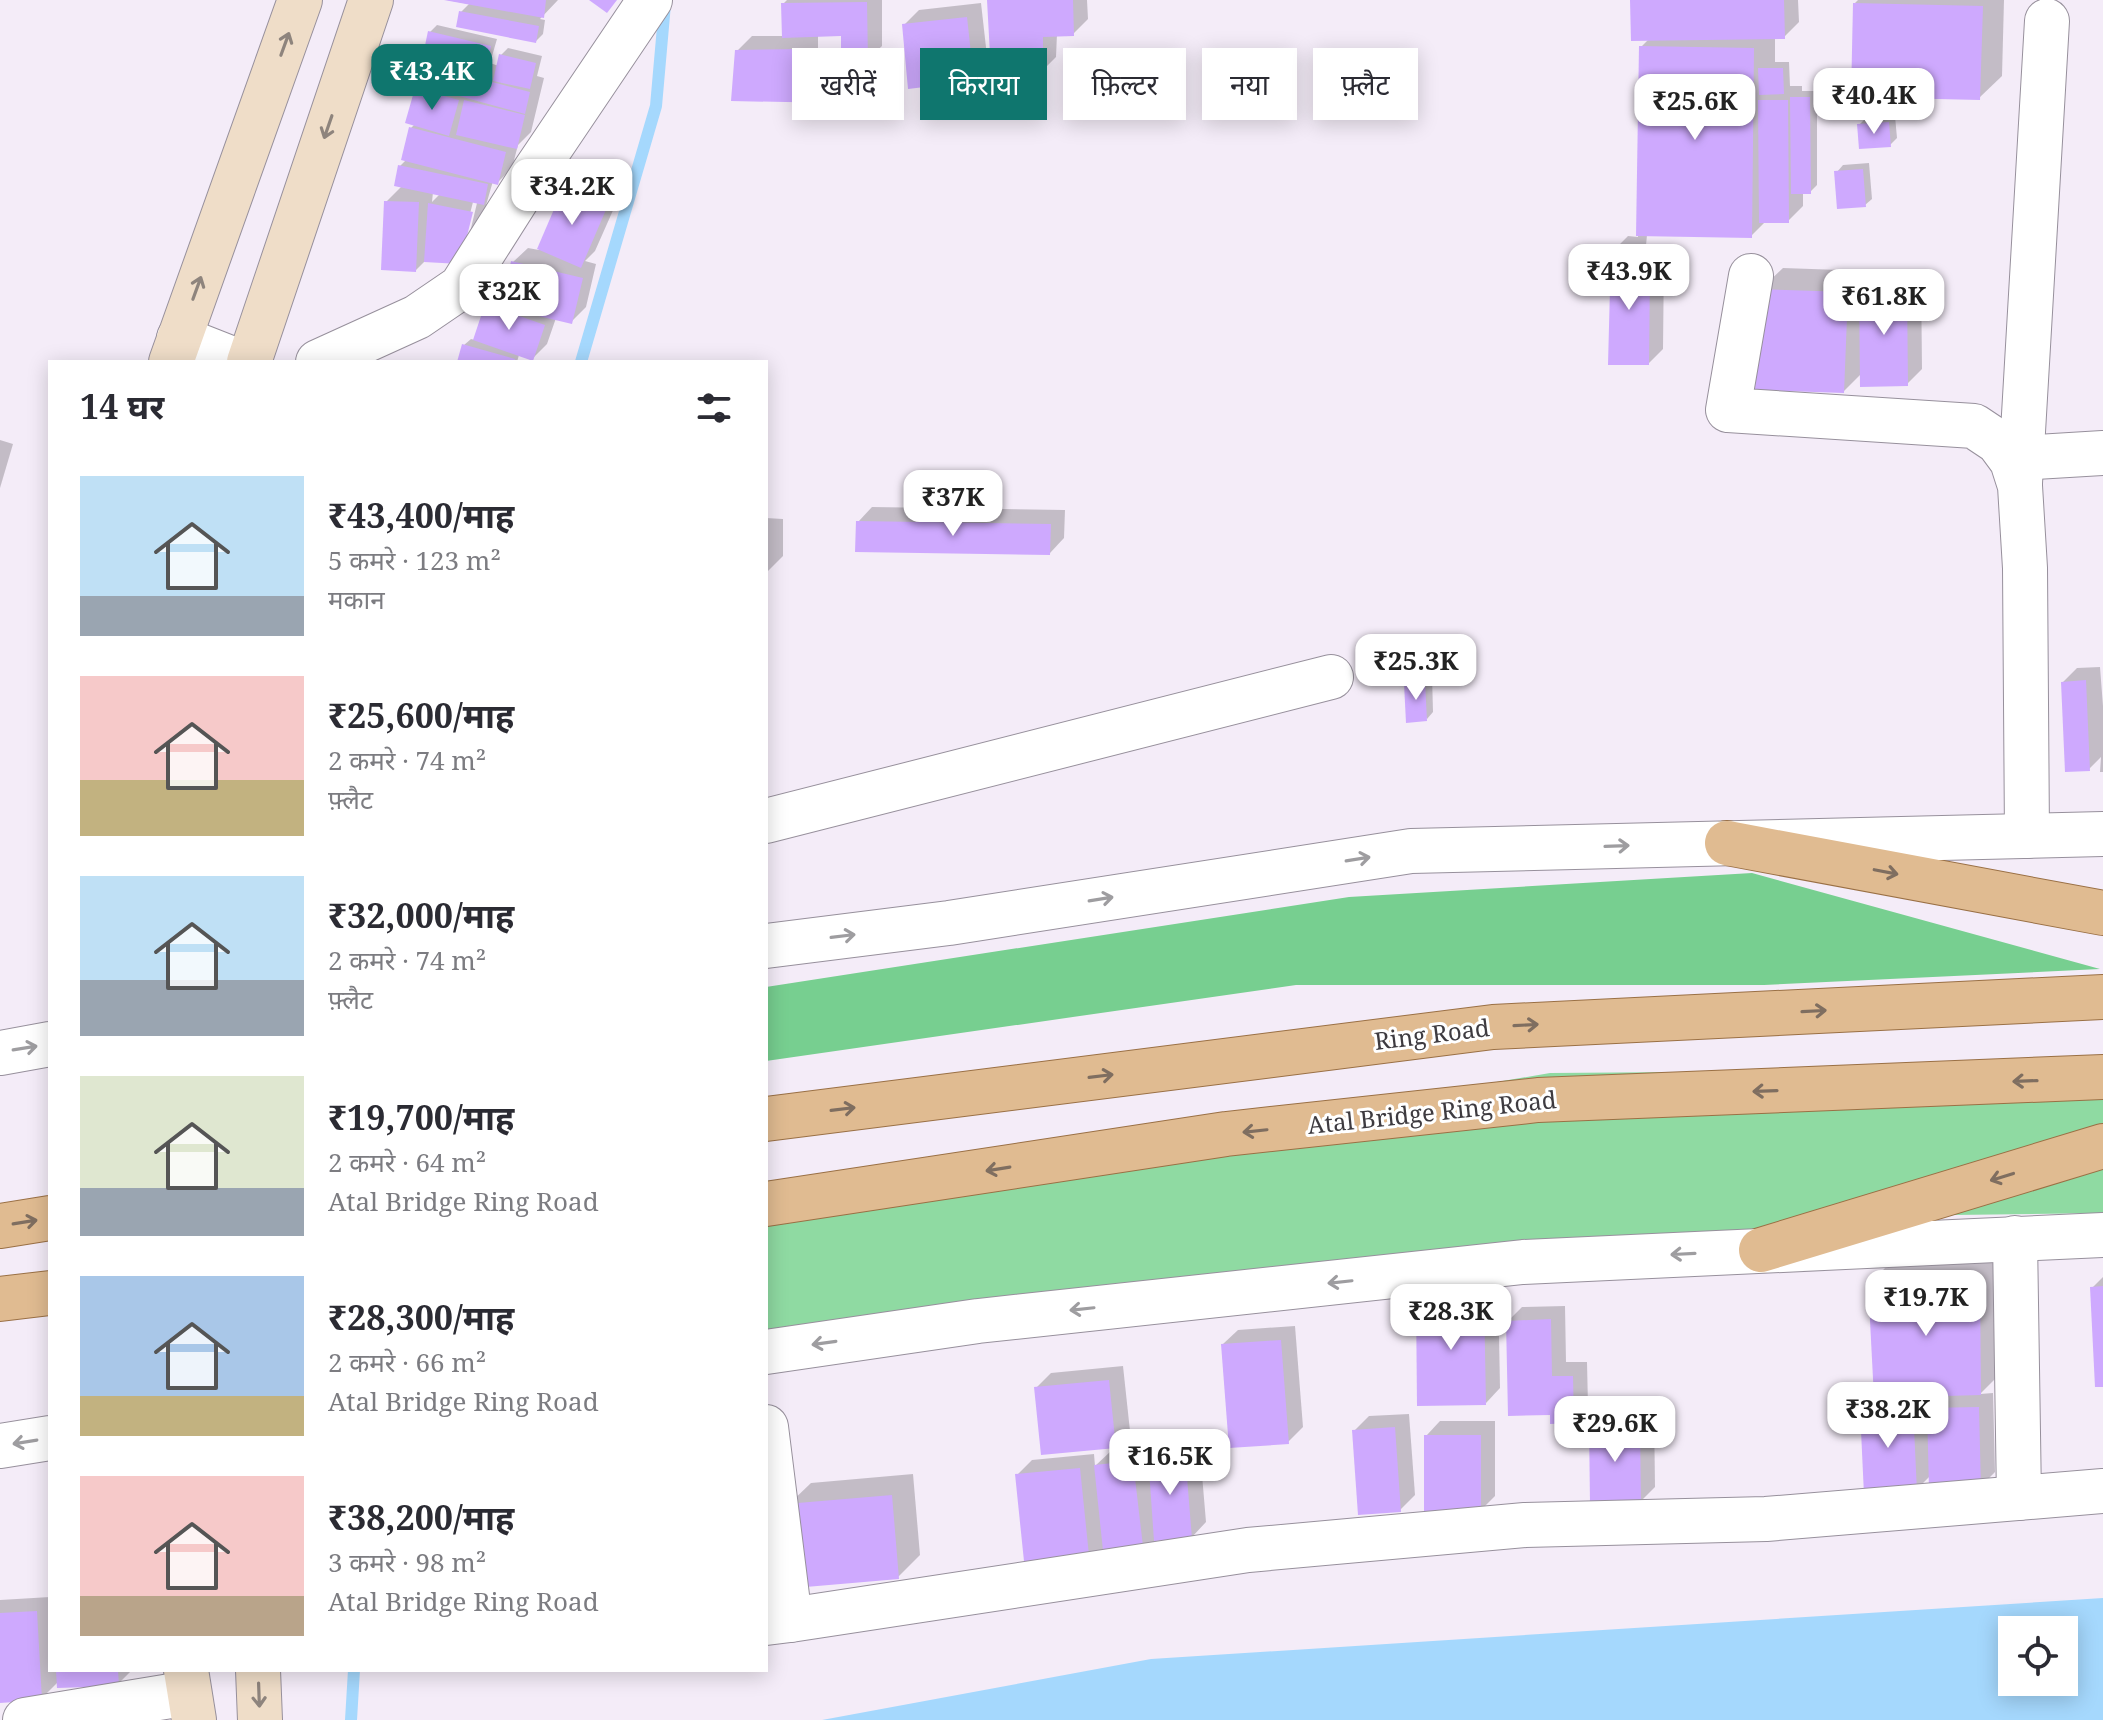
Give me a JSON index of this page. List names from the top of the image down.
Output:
{
  "streets": {
    "main road": ["Ring Road", "Atal Bridge Ring Road"]
  },
  "page": {
    "price": [
      "₹43.4K",
      "₹40.4K",
      "₹25.6K",
      "₹34.2K",
      "₹43.9K",
      "₹32K",
      "₹61.8K",
      "₹37K",
      "₹25.3K",
      "₹19.7K",
      "₹28.3K",
      "₹38.2K",
      "₹29.6K",
      "₹16.5K"
    ],
    "chip": [
      "खरीदें",
      "किराया",
      "फ़िल्टर",
      "नया",
      "फ़्लैट"
    ],
    "heading": "14 घर",
    "list": [
      {
        "name": "₹43,400/माह",
        "note": "5 कमरे · 123 m² · मकान"
      },
      {
        "name": "₹25,600/माह",
        "note": "2 कमरे · 74 m² · फ़्लैट"
      },
      {
        "name": "₹32,000/माह",
        "note": "2 कमरे · 74 m² · फ़्लैट"
      },
      {
        "name": "₹19,700/माह",
        "note": "2 कमरे · 64 m² · Atal Bridge Ring Road"
      },
      {
        "name": "₹28,300/माह",
        "note": "2 कमरे · 66 m² · Atal Bridge Ring Road"
      },
      {
        "name": "₹38,200/माह",
        "note": "3 कमरे · 98 m² · Atal Bridge Ring Road"
      }
    ]
  }
}
